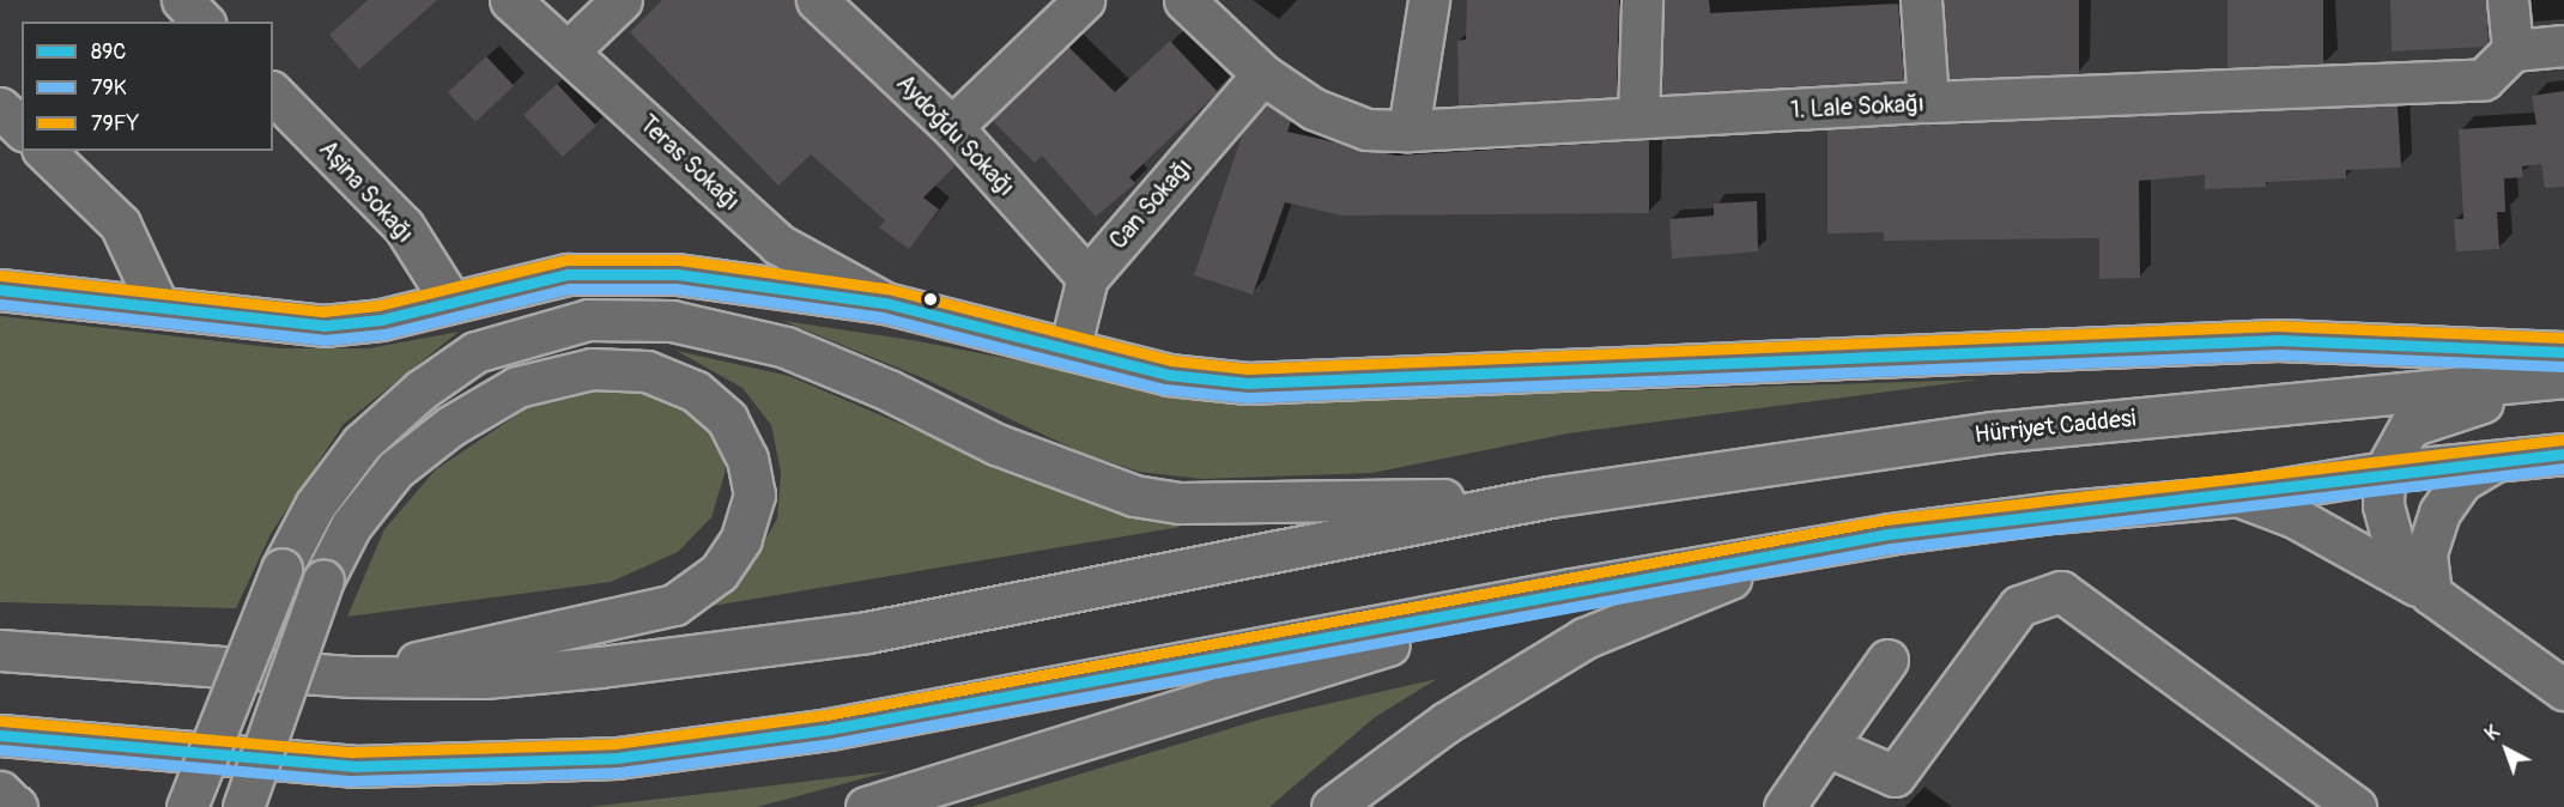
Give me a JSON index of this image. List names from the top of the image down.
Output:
{
  "streets": {
    "main road": [
      "1. Lale Sokağı",
      "Aydoğdu Sokağı",
      "Teras Sokağı",
      "Aşina Sokağı",
      "Can Sokağı",
      "Hürriyet Caddesi"
    ]
  },
  "crossings": [
    ["1. Lale Sokağı", "Can Sokağı"],
    ["Aydoğdu Sokağı", "Can Sokağı"]
  ],
  "lines": ["transit line 79FY", "transit line 89C", "transit line 79K"],
  "legend": ["89C", "79K", "79FY"],
  "north": "top left"
}
